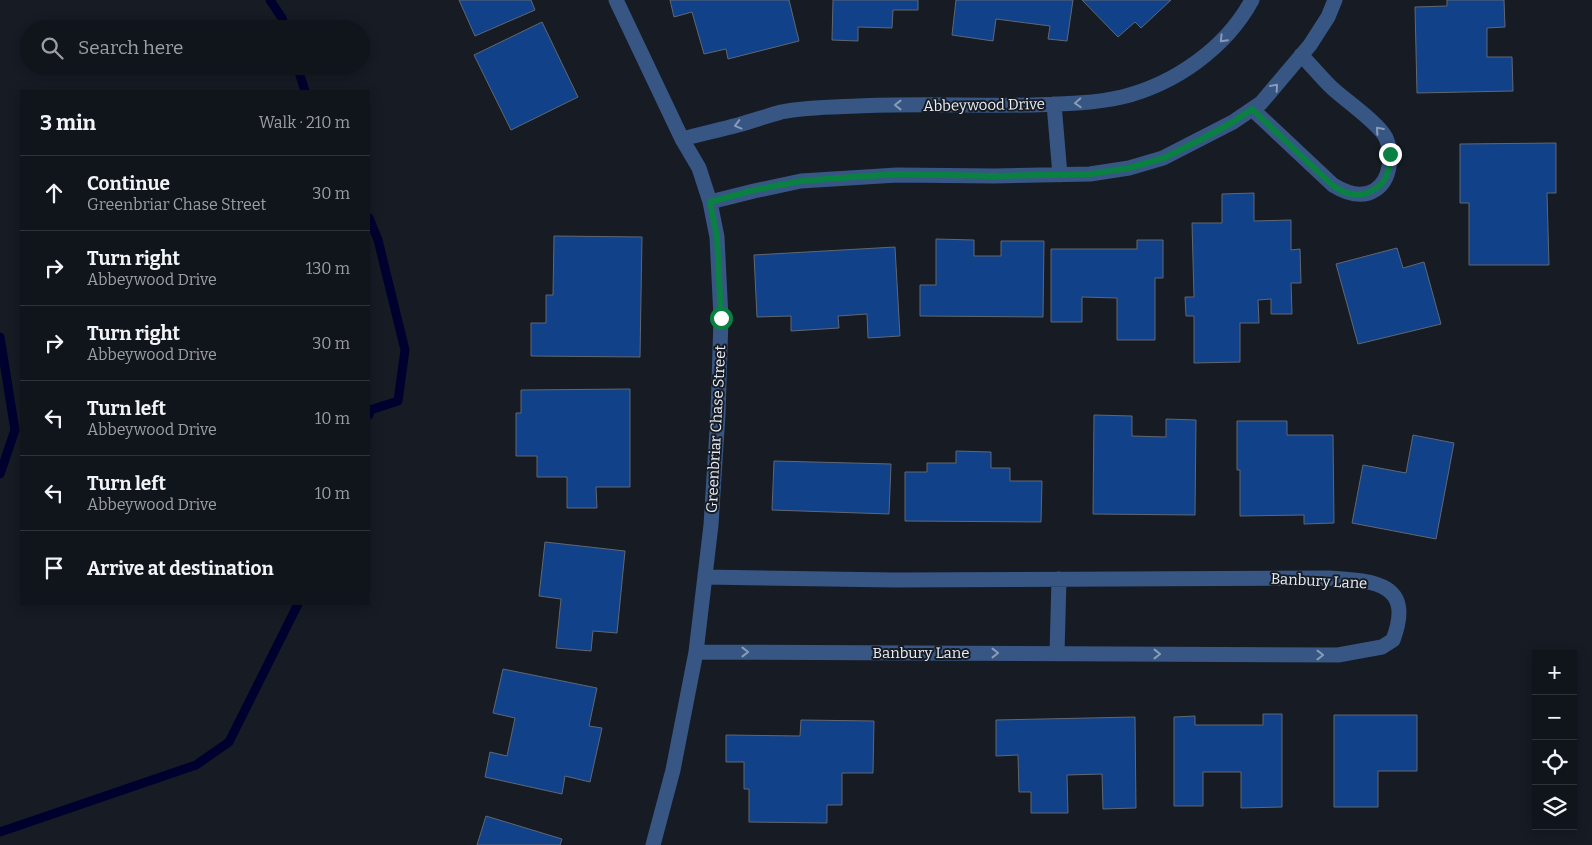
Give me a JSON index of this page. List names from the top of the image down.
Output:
{
  "streets": {
    "street": ["Abbeywood Drive", "Greenbriar Chase Street", "Banbury Lane"]
  },
  "crossings": [
    ["Abbeywood Drive", "Greenbriar Chase Street"],
    ["Greenbriar Chase Street", "Banbury Lane"]
  ],
  "page": {
    "search": "Search here",
    "heading": ["3 min", "Walk · 210 m"],
    "list": [
      ["Continue", "Greenbriar Chase Street", "30 m"],
      ["Turn right", "Abbeywood Drive", "130 m"],
      ["Turn right", "Abbeywood Drive", "30 m"],
      ["Turn left", "Abbeywood Drive", "10 m"],
      ["Turn left", "Abbeywood Drive", "10 m"],
      "Arrive at destination"
    ],
    "map_buttons": ["+", "−"]
  }
}
